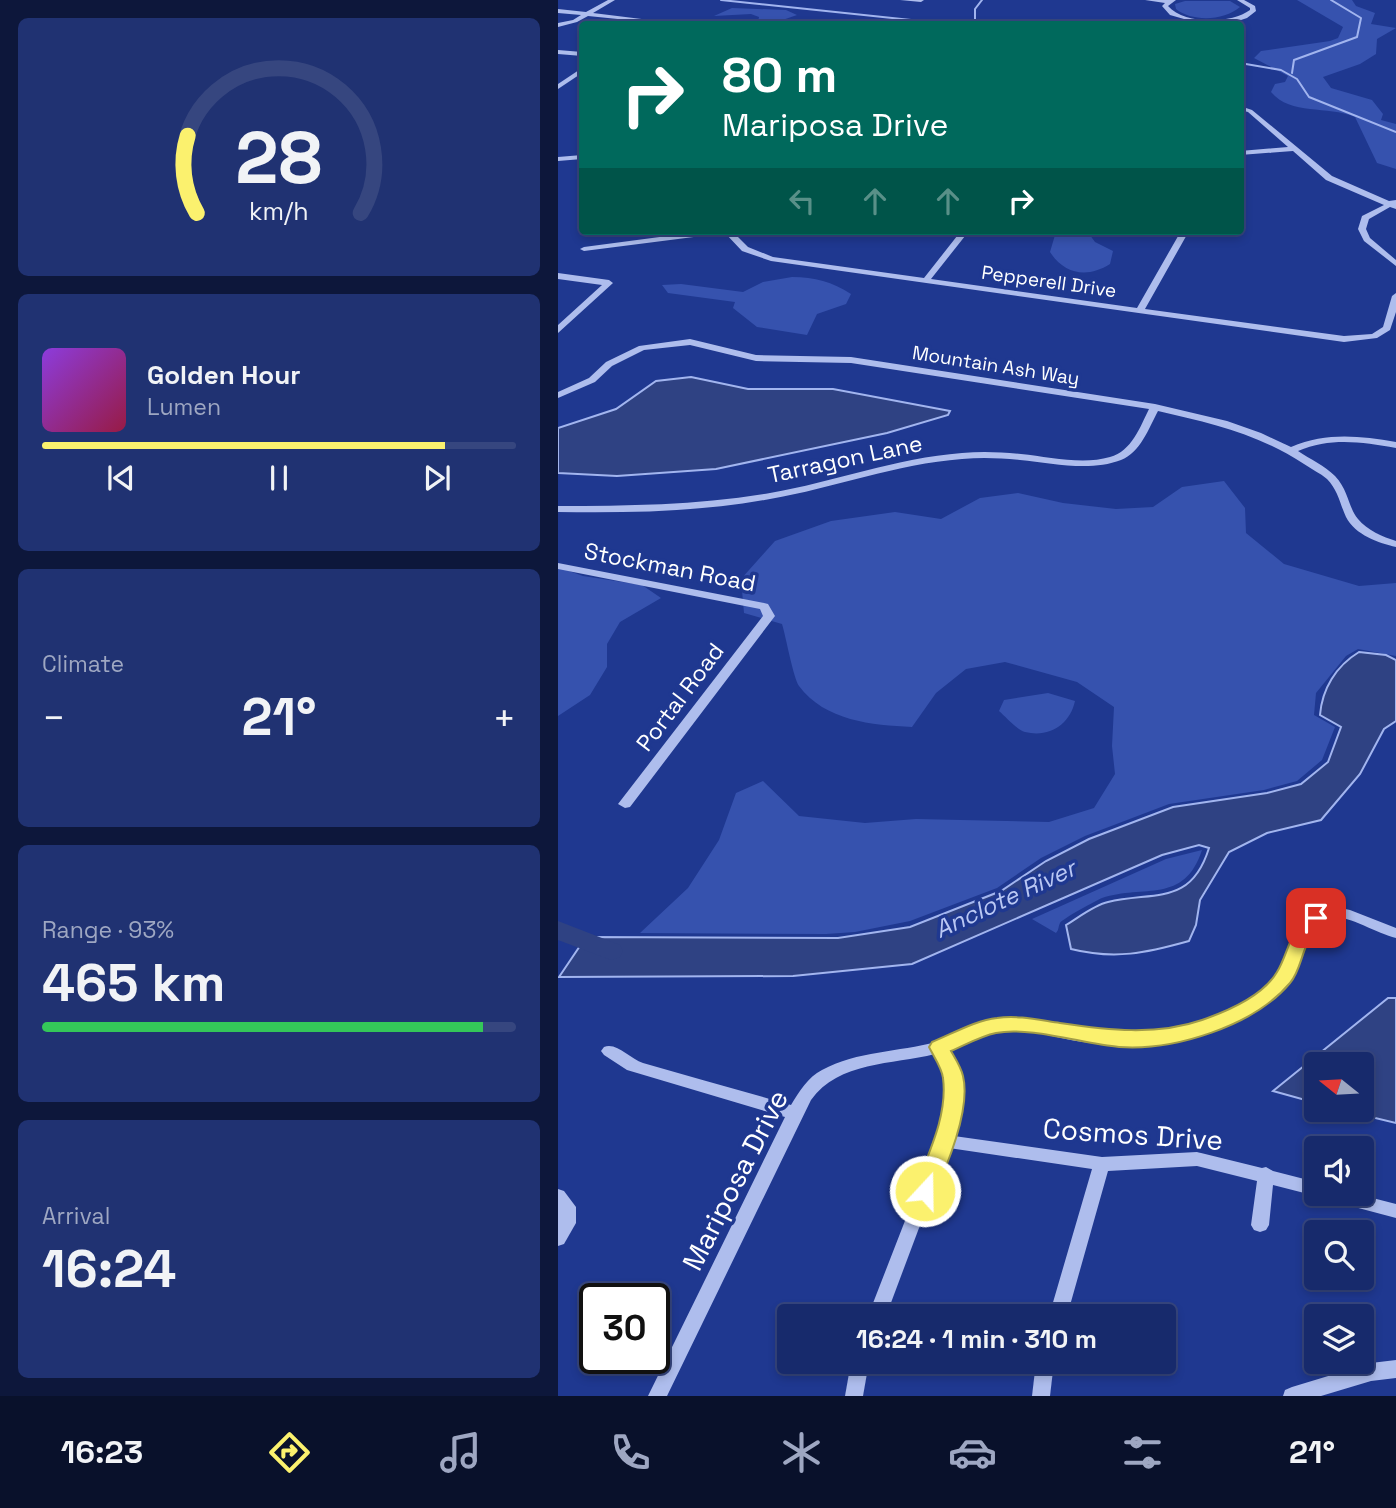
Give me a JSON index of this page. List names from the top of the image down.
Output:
{
  "streets": {
    "street": [
      "Pepperell Drive",
      "Mountain Ash Way",
      "Tarragon Lane",
      "Stockman Road",
      "Portal Road",
      "Cosmos Drive",
      "Mariposa Drive"
    ]
  },
  "crossings": [
    ["Mountain Ash Way", "Tarragon Lane"],
    ["Stockman Road", "Portal Road"]
  ],
  "water": ["Anclote River"],
  "north": "left",
  "page": {
    "turn": ["80 m", "Mariposa Drive"],
    "song": ["Golden Hour", "Lumen"],
    "tile": [
      "Climate",
      ["Range · 93%", "465 km"],
      ["Arrival", "16:24"]
    ],
    "heat": ["−", "21°", "+"],
    "limit": "30",
    "trip": "16:24 · 1 min · 310 m",
    "tabs": ["16:23", "21°"],
    "gauge": ["28", "km/h"]
  }
}
